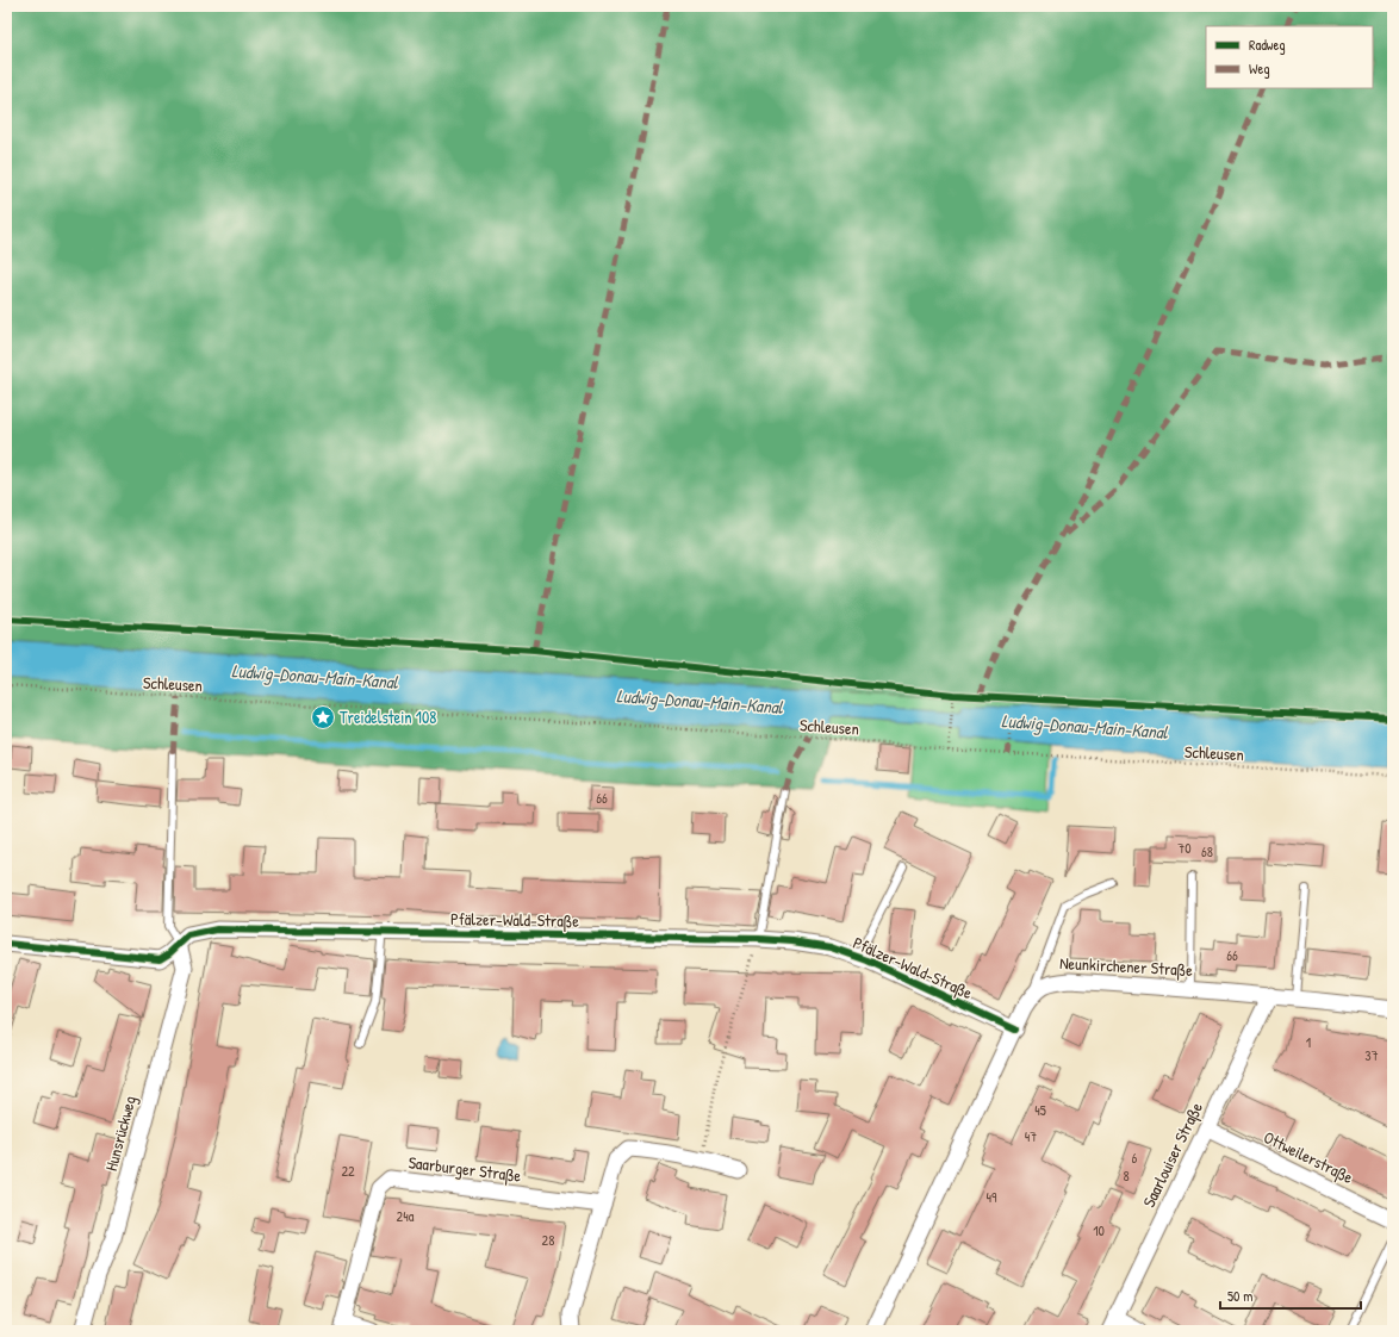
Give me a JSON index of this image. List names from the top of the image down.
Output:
{
  "streets": {
    "street": [
      "Pfälzer-Wald-Straße",
      "Neunkirchener Straße",
      "Hunsrückweg",
      "Saarlouiser Straße",
      "Ottweilerstraße",
      "Saarburger Straße"
    ],
    "path": ["Schleusen"]
  },
  "crossings": [
    ["Pfälzer-Wald-Straße", "Hunsrückweg"],
    ["Neunkirchener Straße", "Saarlouiser Straße"],
    ["Saarlouiser Straße", "Ottweilerstraße"]
  ],
  "water": ["Ludwig-Donau-Main-Kanal"],
  "places": {
    "place": ["Treidelstein 108"]
  },
  "house_numbers": [
    "66",
    "70",
    "68",
    "66",
    "1",
    "37",
    "45",
    "47",
    "6",
    "22",
    "8",
    "49",
    "24a",
    "10",
    "28"
  ],
  "legend": ["Radweg", "Weg"],
  "scale_bar": "50 m"
}
